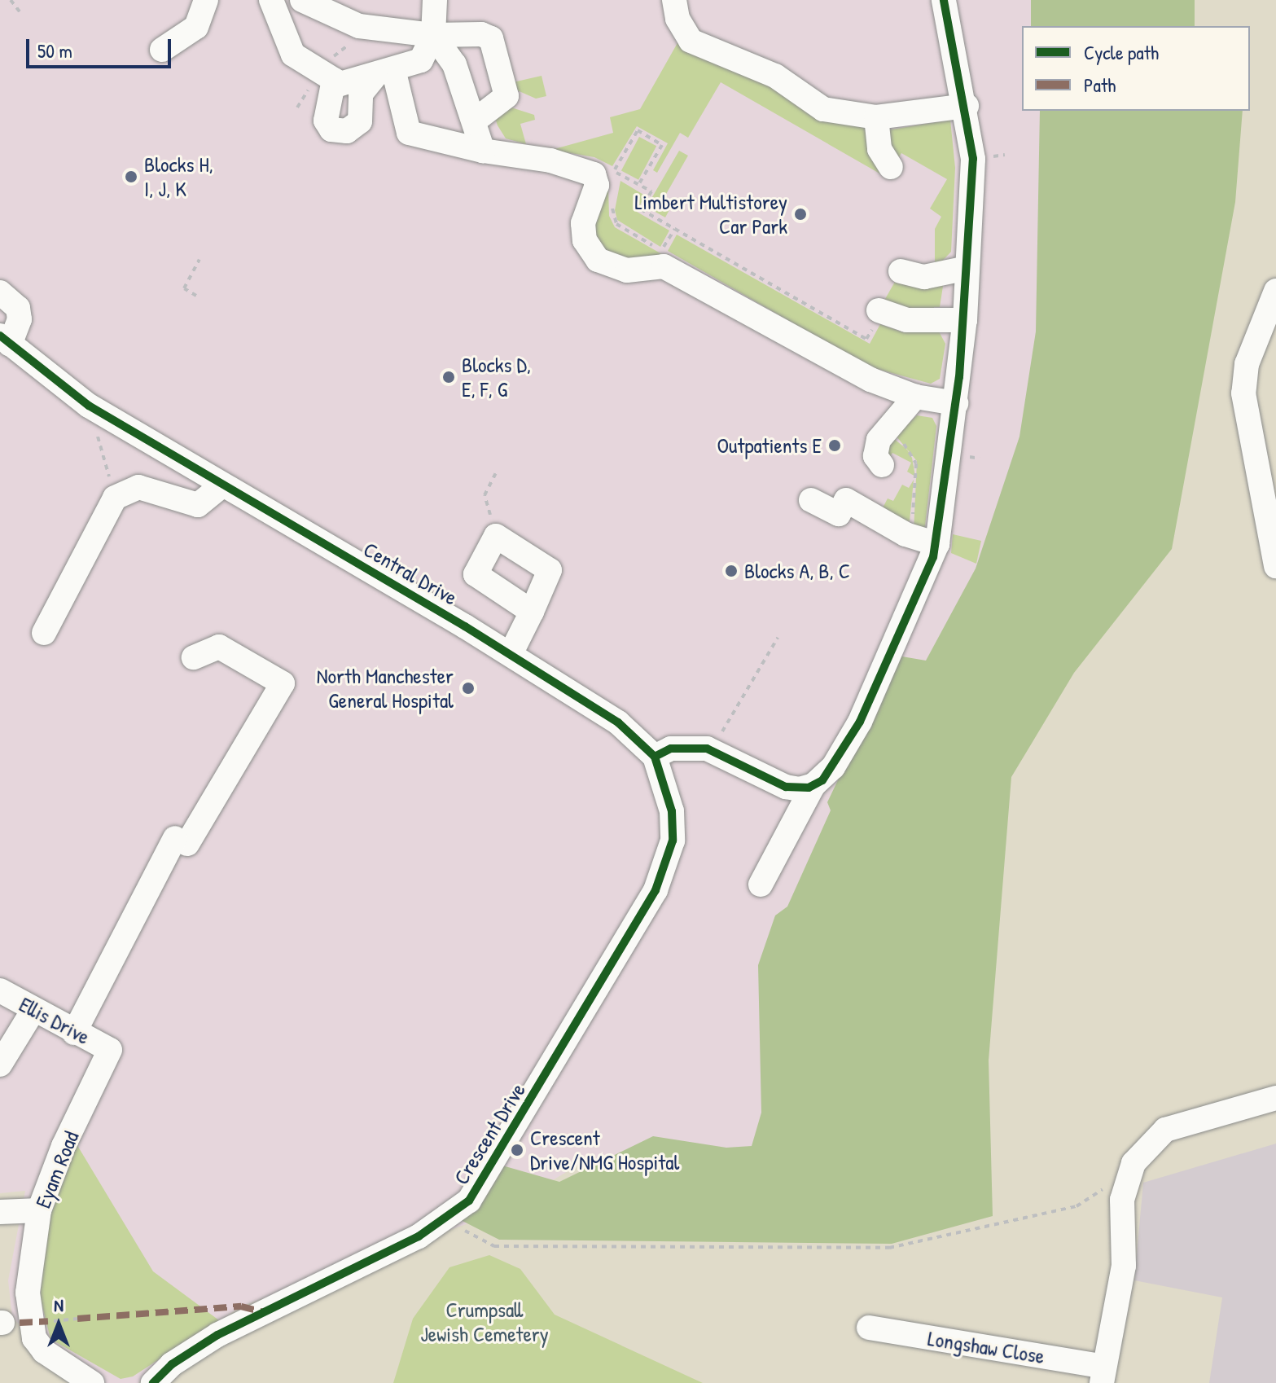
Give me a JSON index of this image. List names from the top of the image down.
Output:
{
  "streets": {
    "street": [
      "Central Drive",
      "Ellis Drive",
      "Crescent Drive",
      "Eyam Road",
      "Longshaw Close"
    ]
  },
  "crossings": [
    ["Central Drive", "Crescent Drive"],
    ["Ellis Drive", "Eyam Road"]
  ],
  "parks": ["Crumpsall Jewish Cemetery"],
  "places": [
    "Blocks H, I, J, K",
    "Limbert Multistorey Car Park",
    "Blocks D, E, F, G",
    "Outpatients E",
    "Blocks A, B, C",
    "North Manchester General Hospital",
    "Crescent Drive/NMG Hospital"
  ],
  "legend": ["Cycle path", "Path"],
  "scale_bar": "50 m",
  "north": "top"
}
